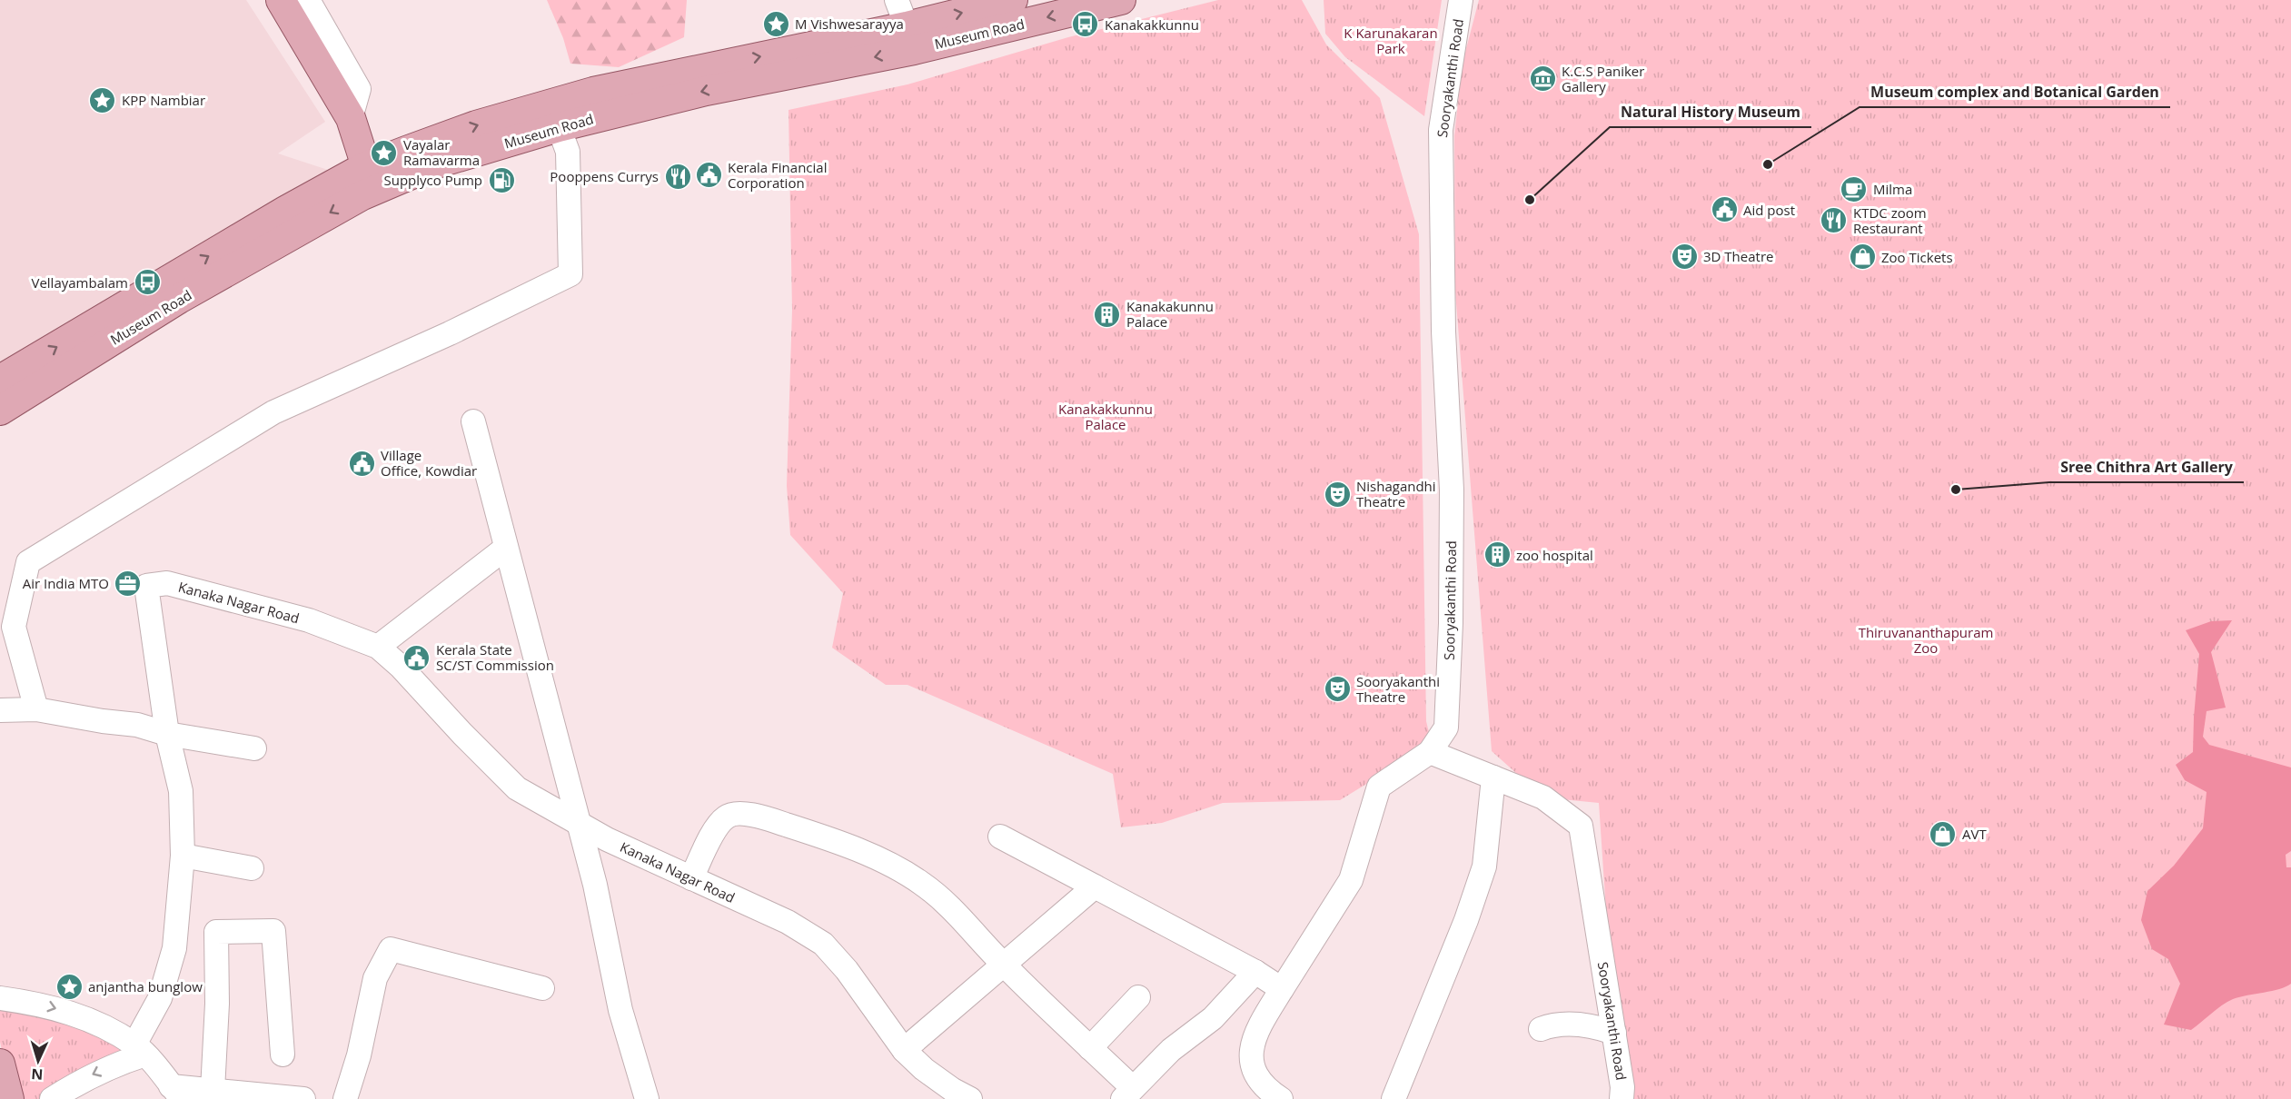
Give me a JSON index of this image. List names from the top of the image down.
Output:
{
  "streets": {
    "main road": ["Museum Road"],
    "street": ["Sooryakanthi Road", "Kanaka Nagar Road"]
  },
  "parks": ["K Karunakaran Park", "Kanakakkunnu Palace", "Thiruvananthapuram Zoo"],
  "places": {
    "place": [
      "M Vishwesarayya",
      "KPP Nambiar",
      "Vayalar Ramavarma",
      "anjantha bunglow"
    ],
    "bus stop": ["Kanakakkunnu", "Vellayambalam"],
    "museum": ["K.C.S Paniker Gallery"],
    "other": ["Museum complex and Botanical Garden", "Natural History Museum", "Sree Chithra Art Gallery"],
    "public building": [
      "Kerala Financial Corporation",
      "Aid post",
      "Village Office, Kowdiar",
      "Kerala State SC/ST Commission"
    ],
    "restaurant": ["Pooppens Currys", "KTDC zoom Restaurant"],
    "fuel station": ["Supplyco Pump"],
    "cafe": ["Milma"],
    "theatre": ["3D Theatre", "Nishagandhi Theatre", "Sooryakanthi Theatre"],
    "shop": ["Zoo Tickets", "AVT"],
    "building": ["Kanakakunnu Palace", "zoo hospital"],
    "office": ["Air India MTO"]
  },
  "north": "bottom"
}
